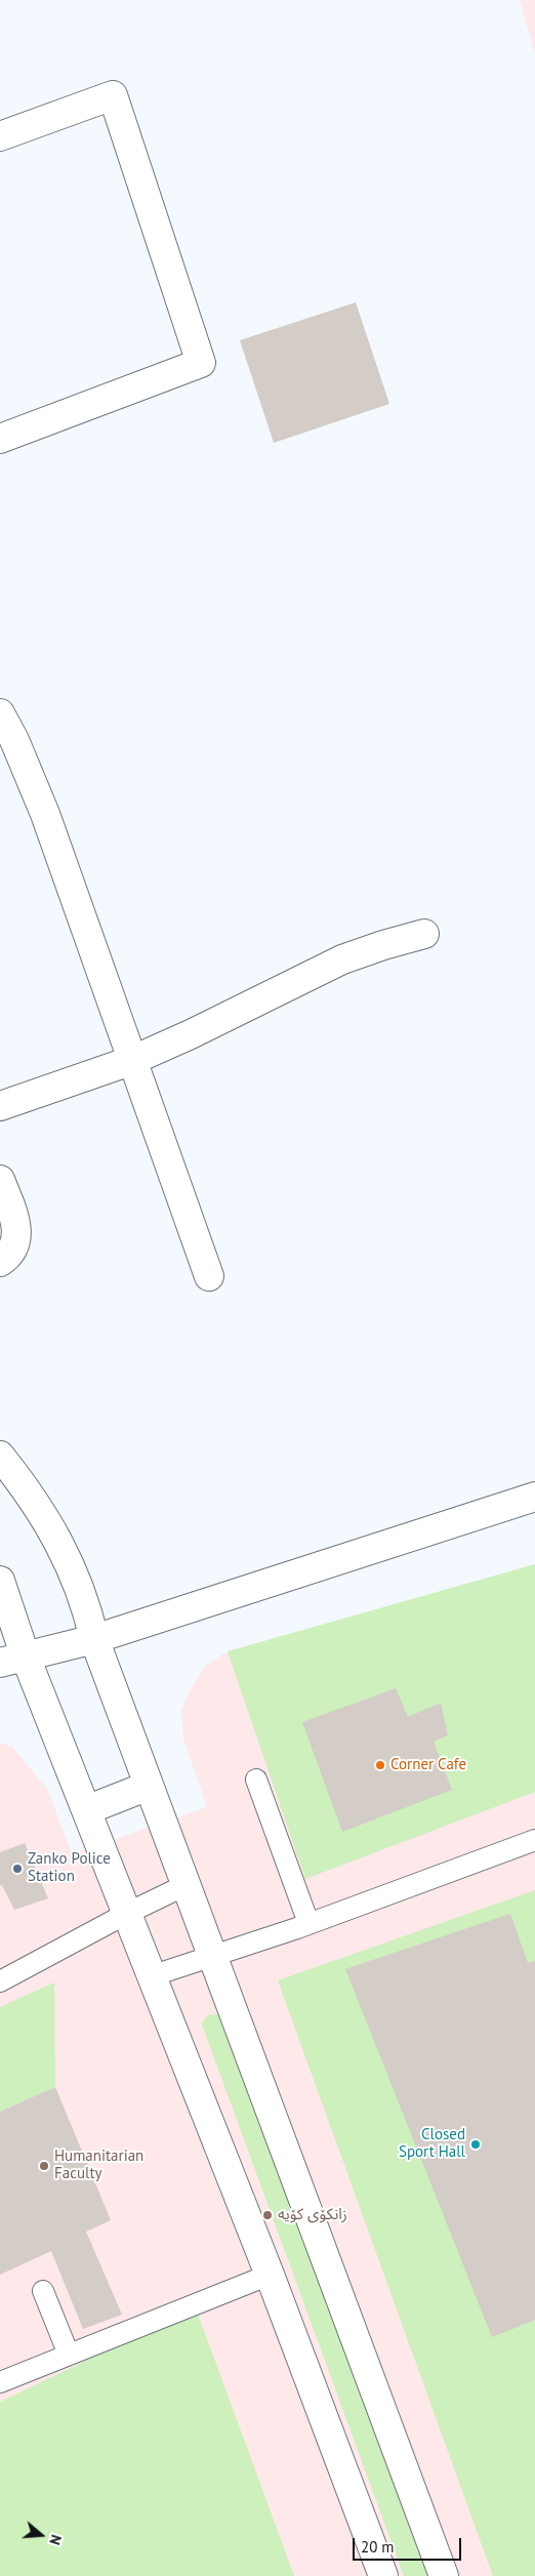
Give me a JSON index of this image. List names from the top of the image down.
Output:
{
  "places": [
    "Corner Cafe",
    "Zanko Police Station",
    "Closed Sport Hall",
    "Humanitarian Faculty",
    "زانکۆی کۆیە"
  ],
  "scale_bar": "20 m",
  "north": "right"
}
